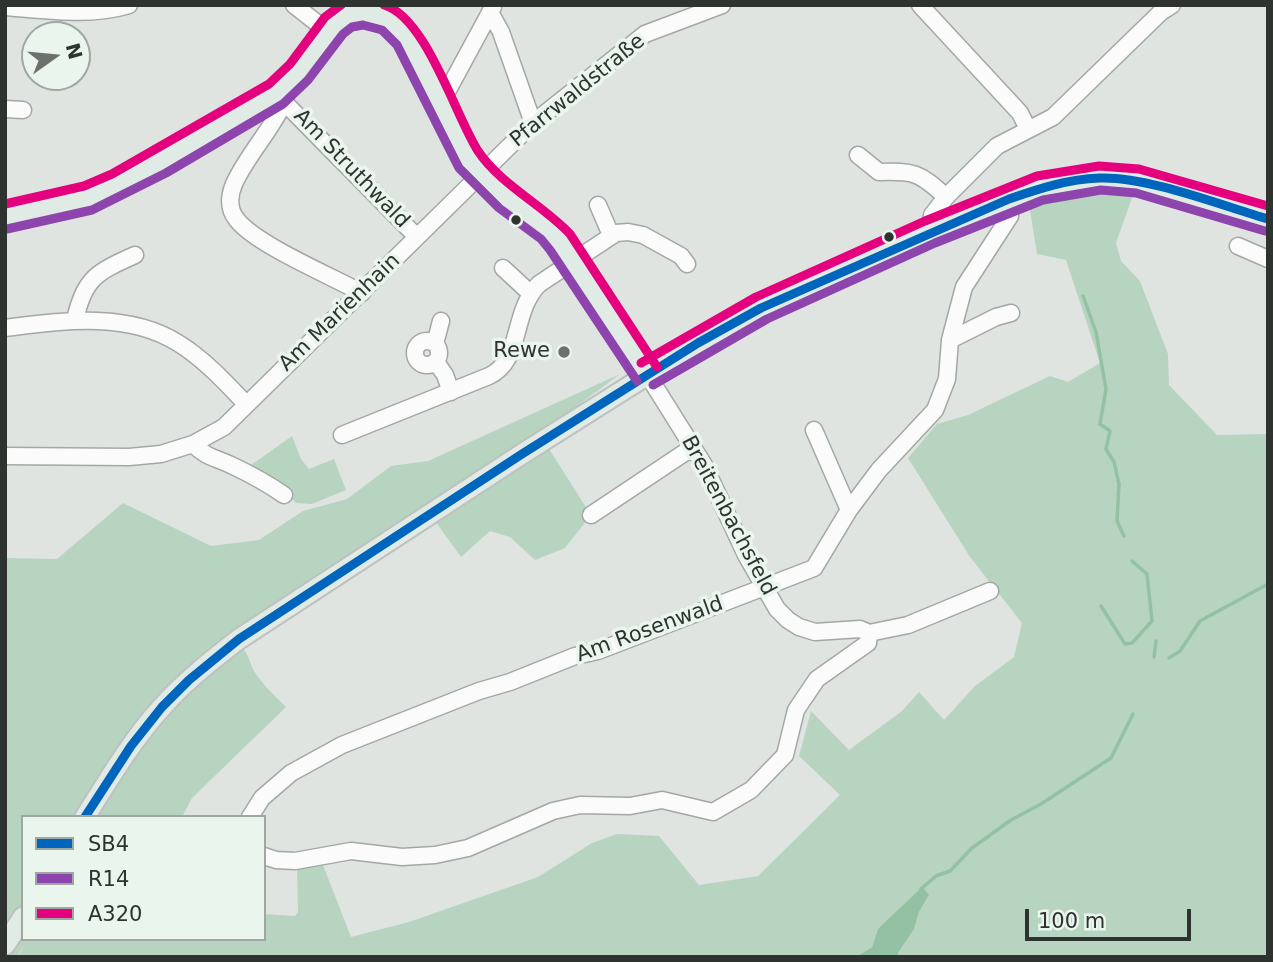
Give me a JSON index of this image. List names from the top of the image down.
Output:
{
  "streets": {
    "street": [
      "Pfarrwaldstraße",
      "Am Struthwald",
      "Am Marienhain",
      "Breitenbachsfeld",
      "Am Rosenwald"
    ]
  },
  "crossings": [
    ["Pfarrwaldstraße", "Am Marienhain"],
    ["Am Struthwald", "Am Marienhain"],
    ["Breitenbachsfeld", "Am Rosenwald"]
  ],
  "places": ["Rewe"],
  "lines": ["transit line A320", "transit line R14", "transit line SB4"],
  "legend": ["SB4", "R14", "A320"],
  "scale_bar": "100 m",
  "north": "right"
}
